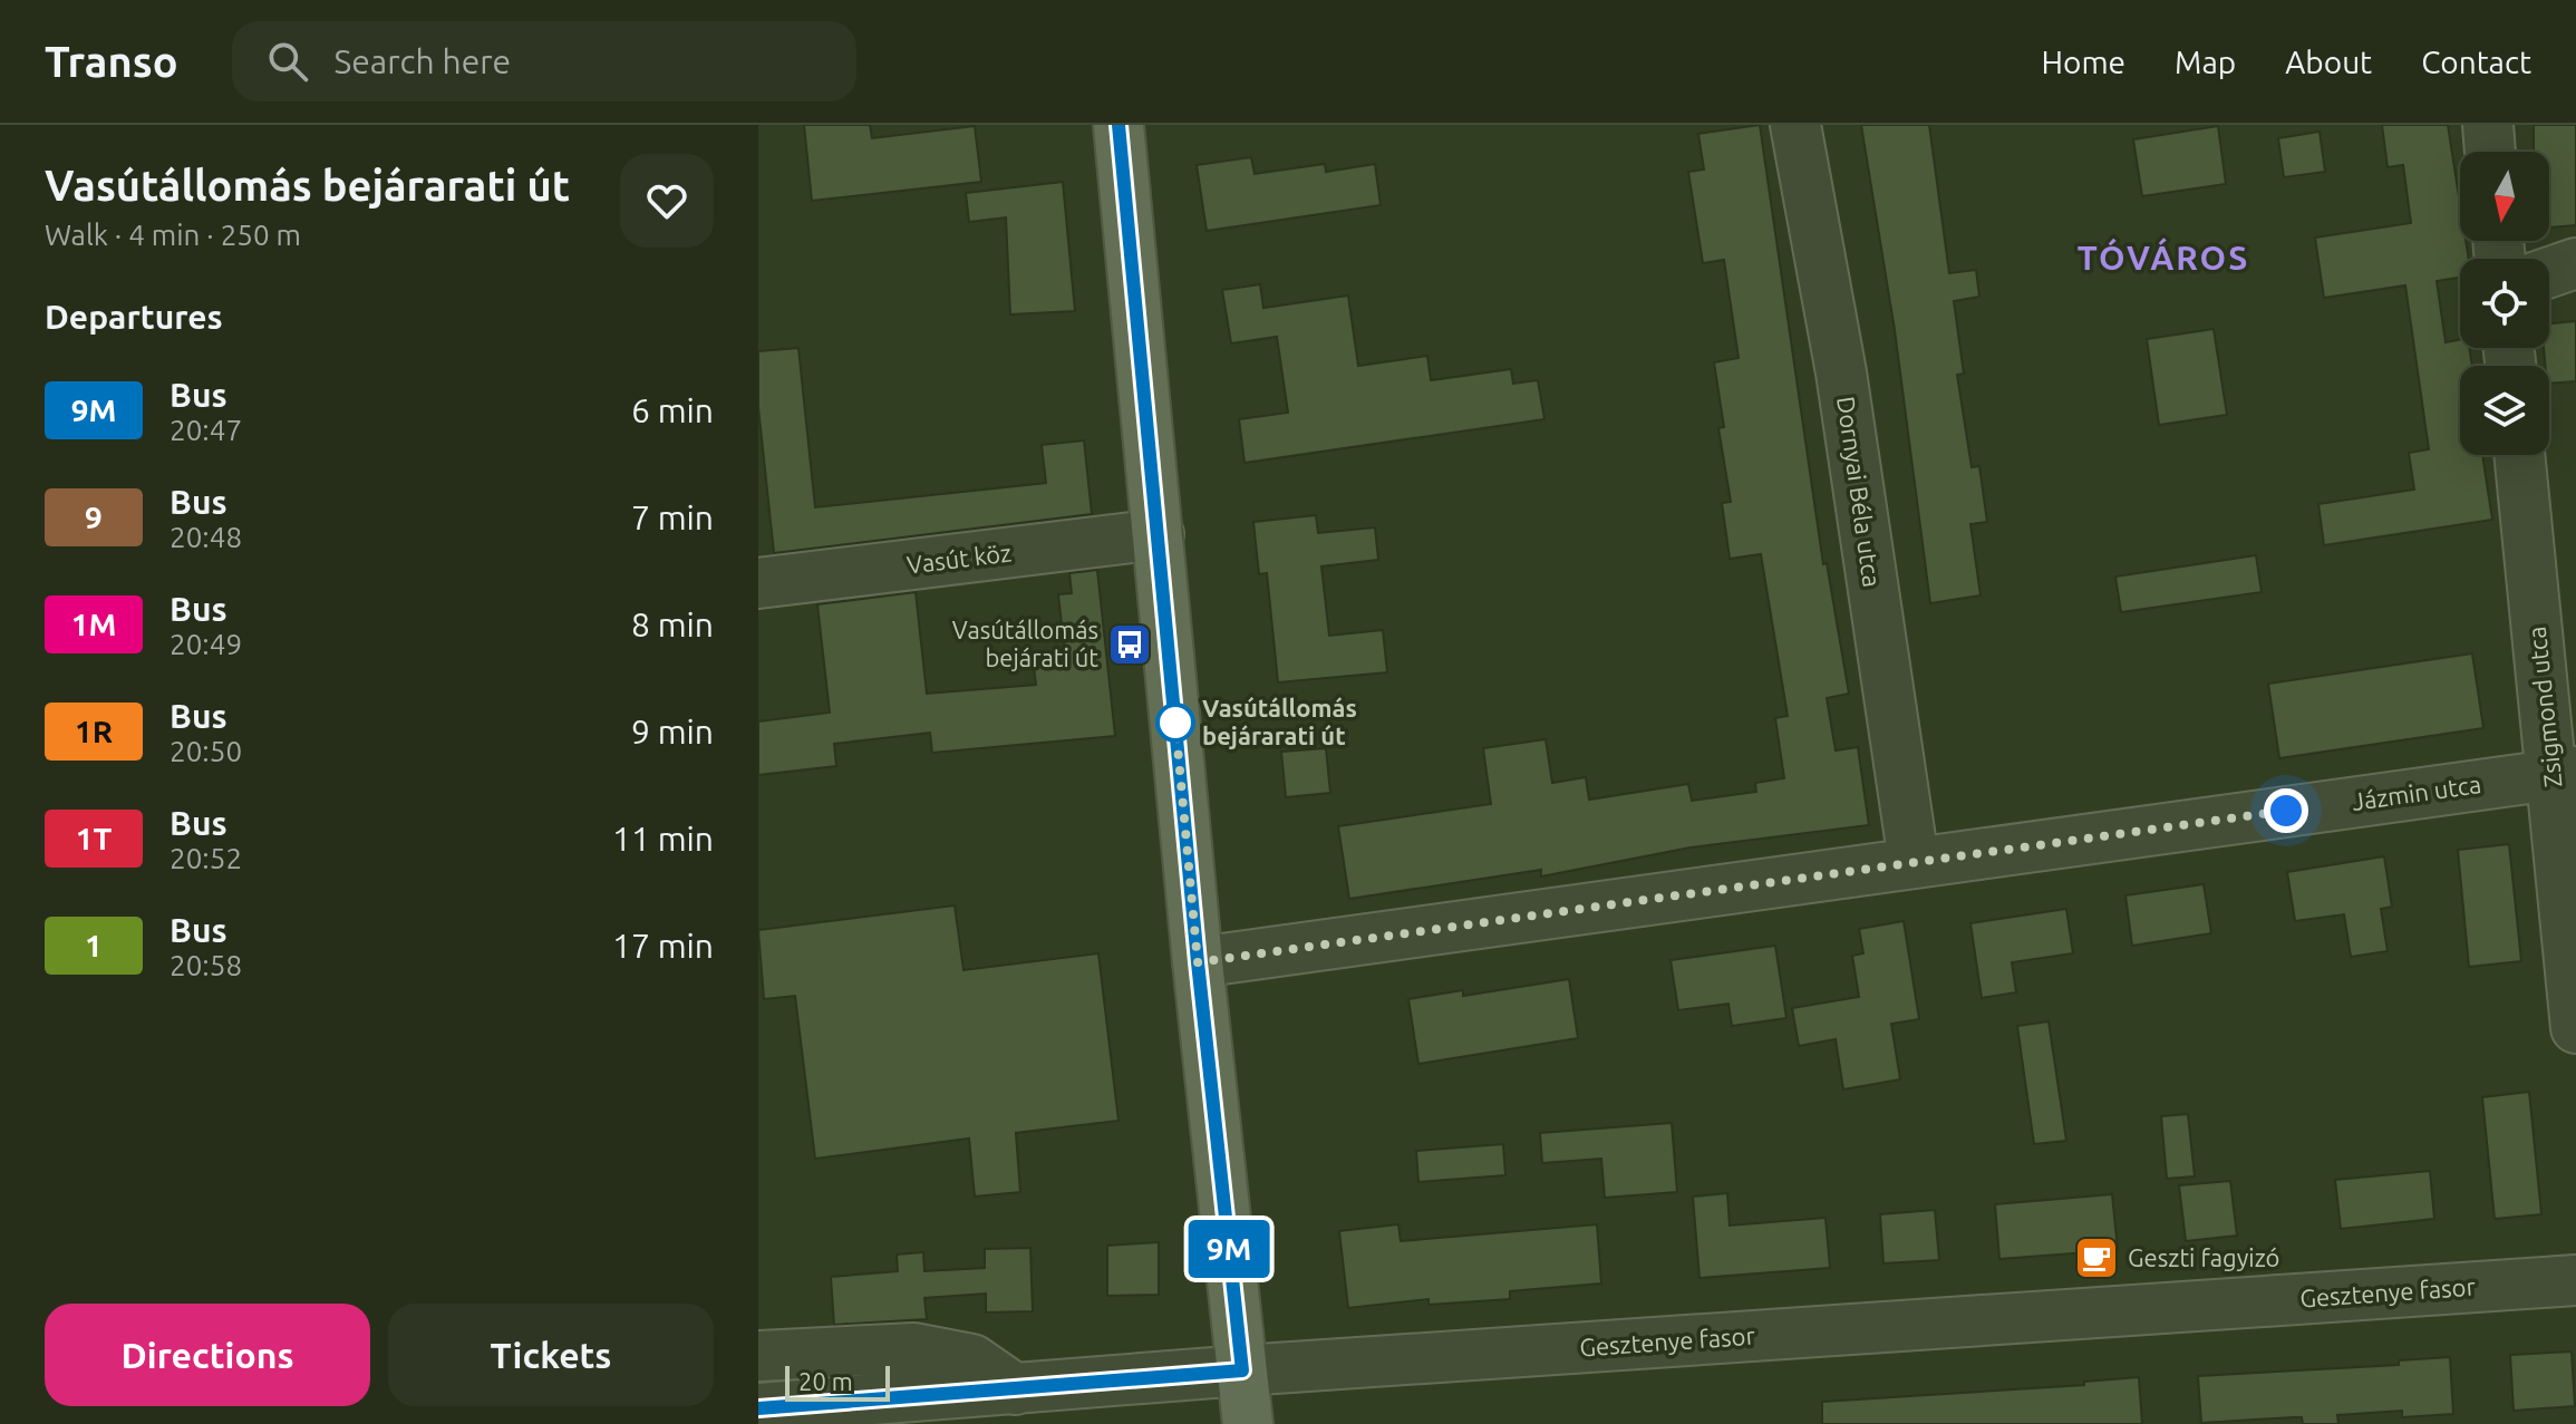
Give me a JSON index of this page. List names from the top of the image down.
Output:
{
  "streets": {
    "street": [
      "Dornyai Béla utca",
      "Vasút köz",
      "Zsigmond utca",
      "Jázmin utca",
      "Gesztenye fasor"
    ]
  },
  "crossings": [
    ["Dornyai Béla utca", "Jázmin utca"],
    ["Zsigmond utca", "Jázmin utca"]
  ],
  "districts": ["TÓVÁROS"],
  "places": {
    "bus stop": ["Vasútállomás bejárati út"],
    "other": ["Vasútállomás bejárarati út"],
    "cafe": ["Geszti fagyizó"]
  },
  "lines": ["bus line 9M"],
  "scale_bar": "20 m",
  "north": "bottom",
  "page": {
    "header": "Transo",
    "search": "Search here",
    "nav": [
      "Home",
      "Map",
      "About",
      "Contact"
    ],
    "heading": [
      ["Vasútállomás bejárarati út", "Walk · 4 min · 250 m"],
      "Departures"
    ],
    "on_map": "9M",
    "list": [
      {
        "mark": "9M",
        "name": "Bus",
        "note": "20:47",
        "value": "6 min"
      },
      {
        "mark": "9",
        "name": "Bus",
        "note": "20:48",
        "value": "7 min"
      },
      {
        "mark": "1M",
        "name": "Bus",
        "note": "20:49",
        "value": "8 min"
      },
      {
        "mark": "1R",
        "name": "Bus",
        "note": "20:50",
        "value": "9 min"
      },
      {
        "mark": "1T",
        "name": "Bus",
        "note": "20:52",
        "value": "11 min"
      },
      {
        "mark": "1",
        "name": "Bus",
        "note": "20:58",
        "value": "17 min"
      }
    ],
    "buttons": ["Directions", "Tickets"],
    "scale": "20 m"
  }
}
